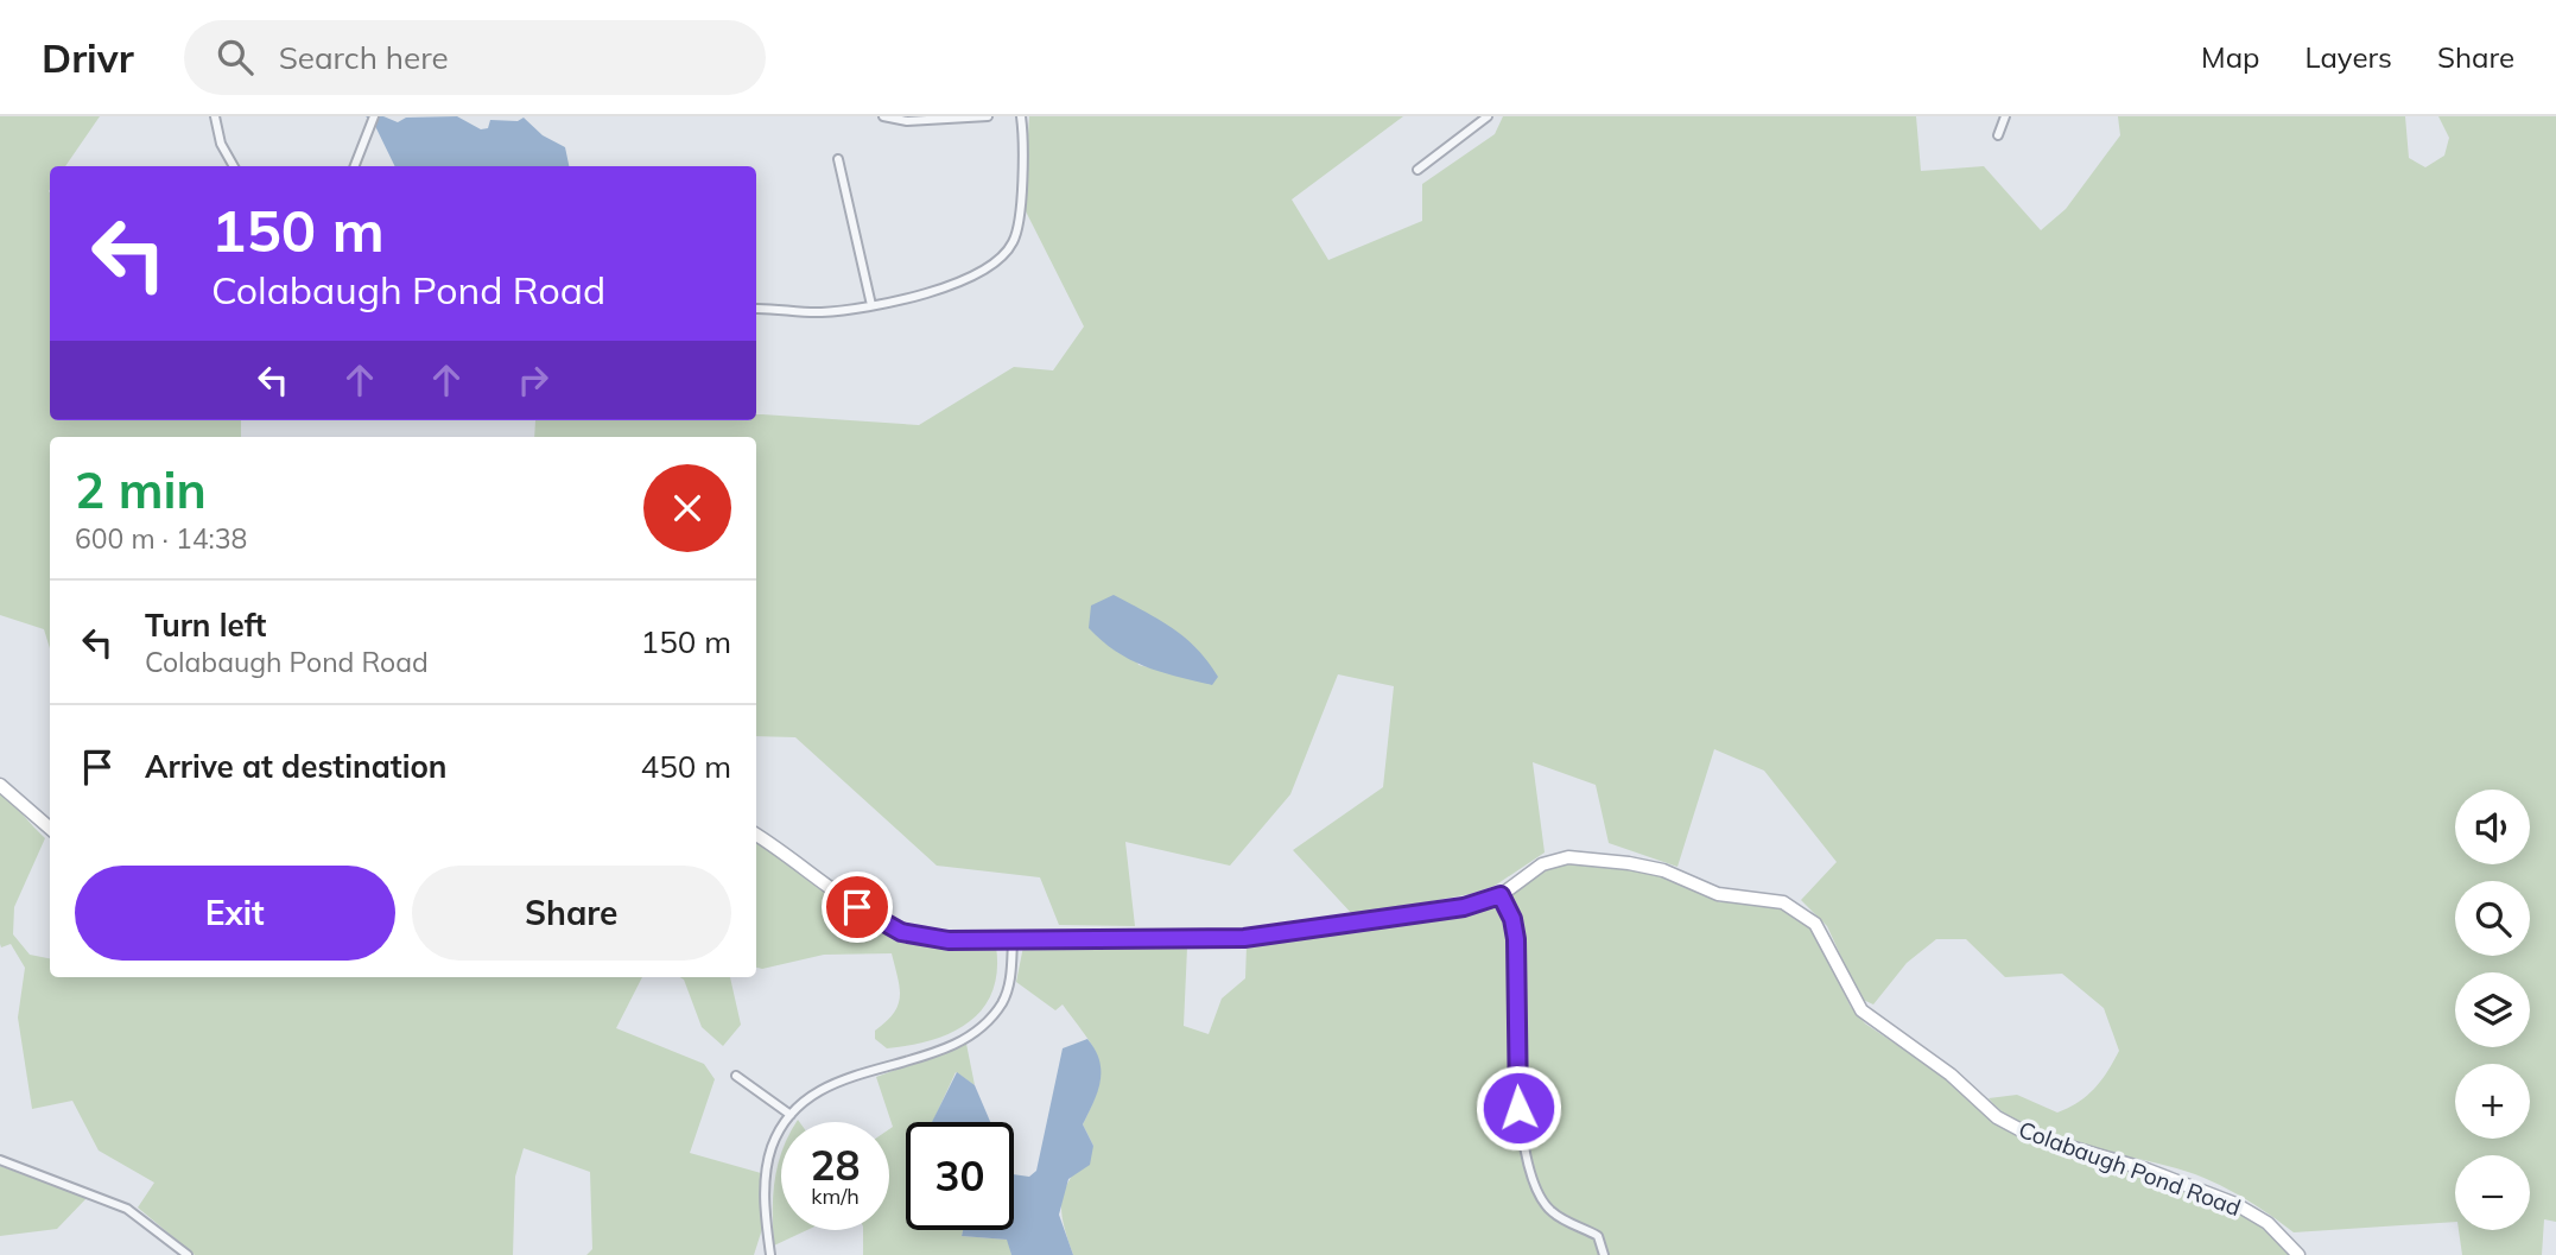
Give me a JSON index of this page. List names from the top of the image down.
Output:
{
  "streets": {
    "street": ["Colabaugh Pond Road"]
  },
  "page": {
    "header": "Drivr",
    "search": "Search here",
    "nav": ["Map", "Layers", "Share"],
    "turn": ["150 m", "Colabaugh Pond Road"],
    "heading": ["2 min", "600 m · 14:38"],
    "list": [
      {
        "name": "Turn left",
        "note": "Colabaugh Pond Road",
        "value": "150 m"
      },
      {
        "name": "Arrive at destination",
        "value": "450 m"
      }
    ],
    "map_buttons": ["+", "−"],
    "buttons": ["Exit", "Share"],
    "speed": "28 km/h",
    "limit": "30"
  }
}
